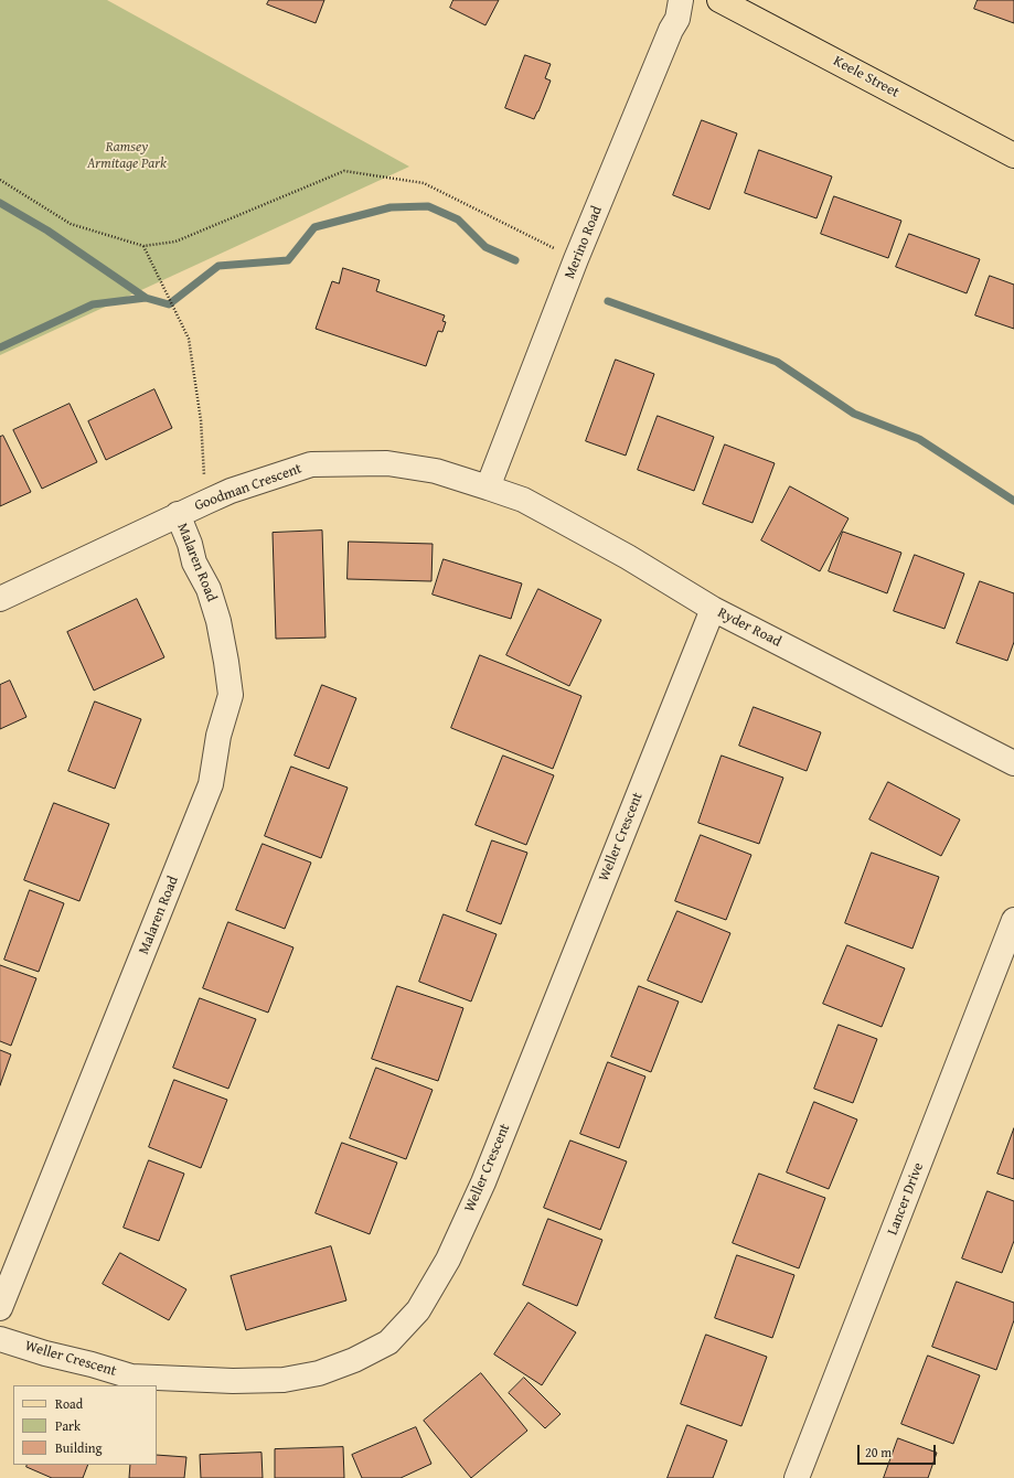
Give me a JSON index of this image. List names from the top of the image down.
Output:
{
  "streets": {
    "main road": ["Keele Street"],
    "street": [
      "Merino Road",
      "Goodman Crescent",
      "Malaren Road",
      "Ryder Road",
      "Weller Crescent",
      "Lancer Drive"
    ]
  },
  "crossings": [
    ["Merino Road", "Goodman Crescent"],
    ["Merino Road", "Ryder Road"],
    ["Goodman Crescent", "Malaren Road"],
    ["Goodman Crescent", "Ryder Road"],
    ["Ryder Road", "Weller Crescent"]
  ],
  "parks": ["Ramsey Armitage Park"],
  "legend": ["Road", "Park", "Building"],
  "scale_bar": "20 m"
}
